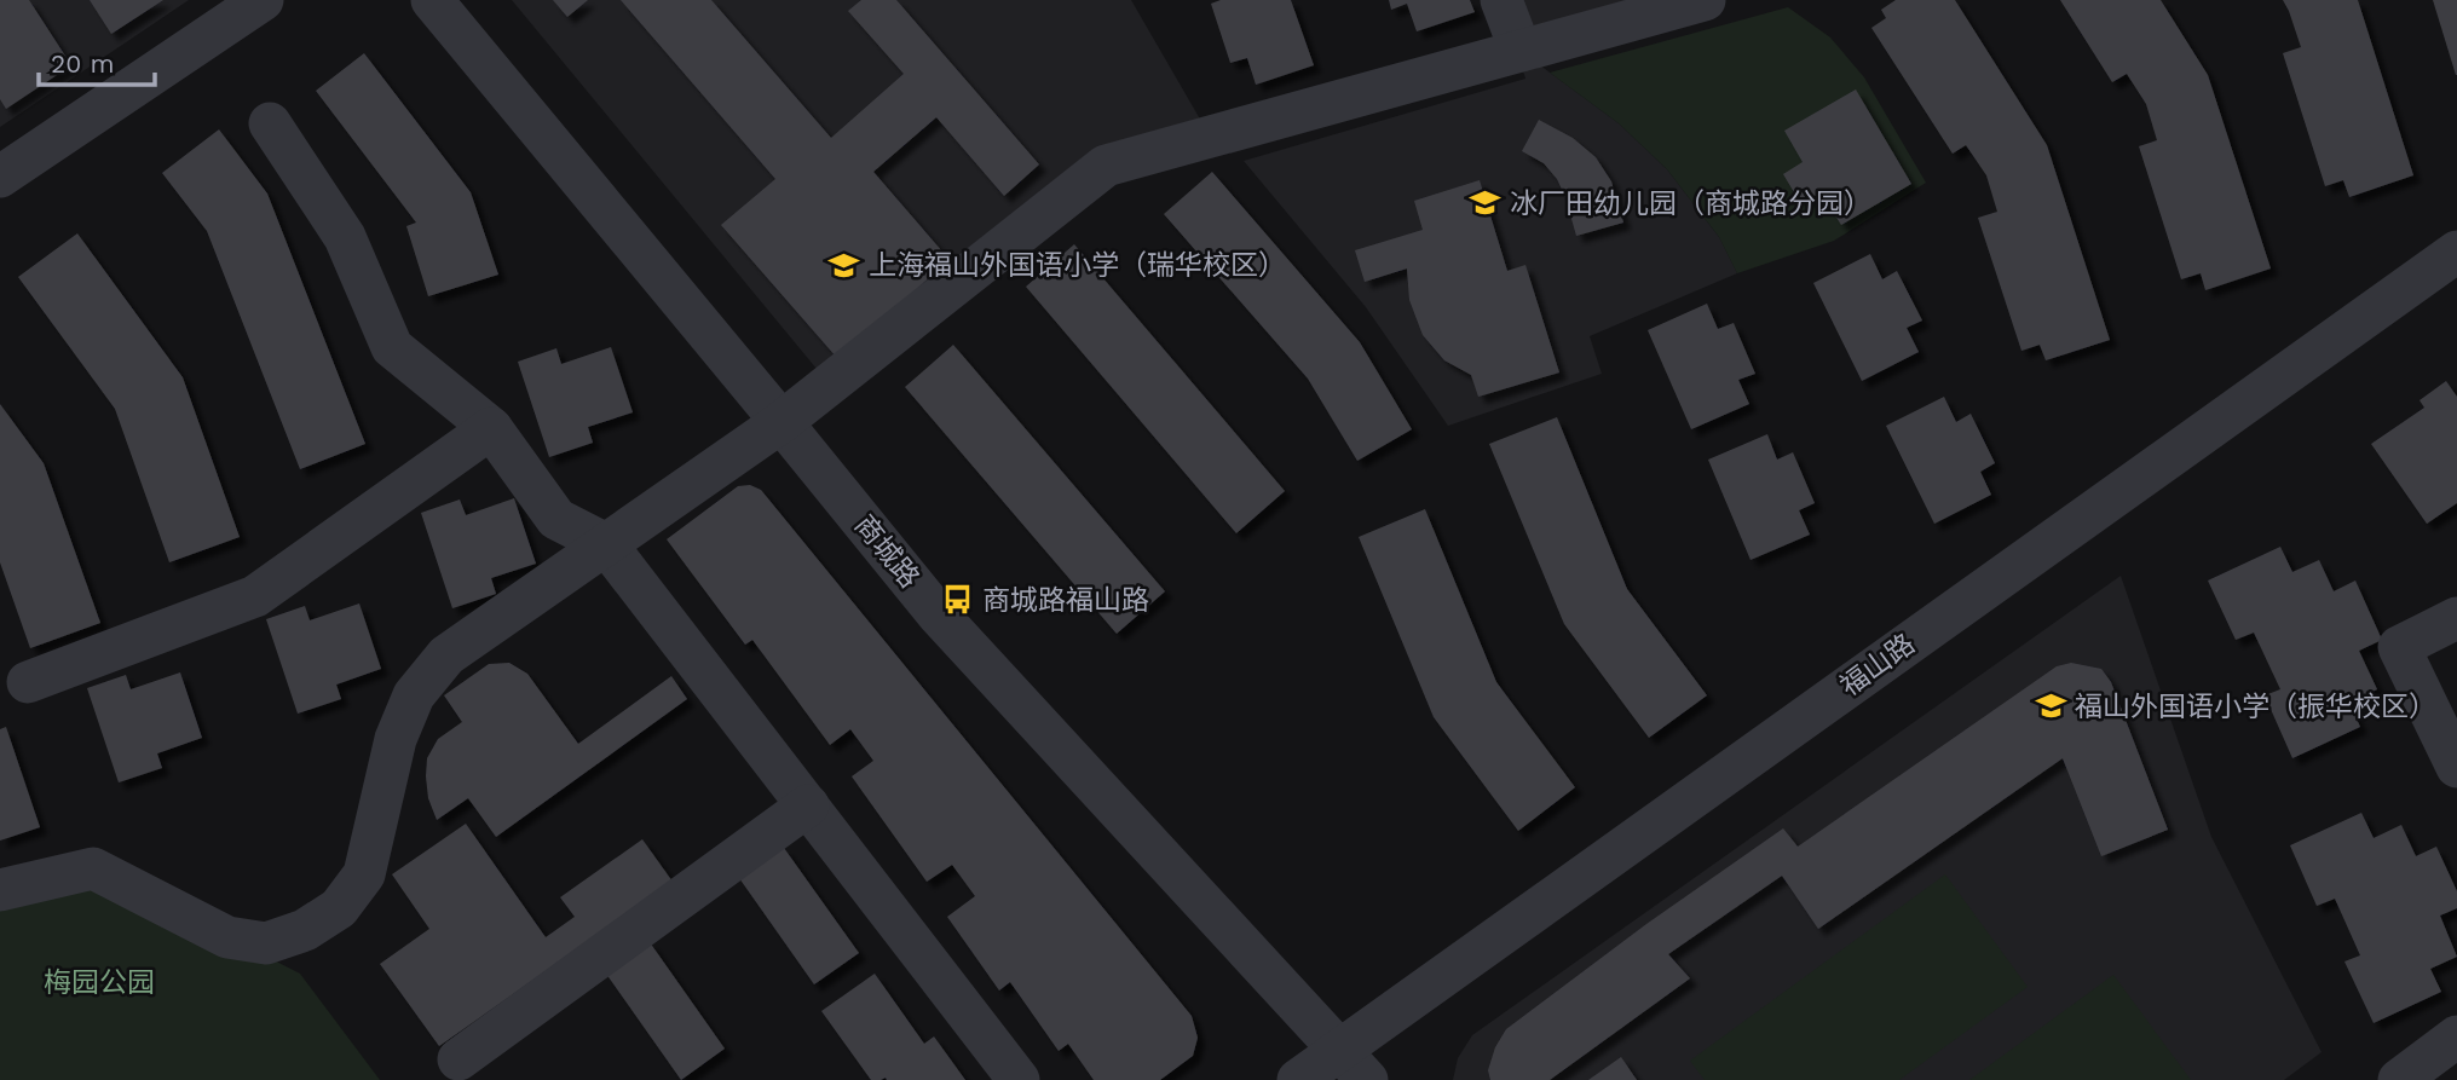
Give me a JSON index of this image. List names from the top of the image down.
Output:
{
  "streets": {
    "street": ["商城路", "福山路"]
  },
  "crossings": [
    ["商城路", "福山路"]
  ],
  "parks": ["梅园公园"],
  "places": {
    "school or university": ["冰厂田幼儿园（商城路分园）", "上海福山外国语小学（瑞华校区）", "福山外国语小学（振华校区）"],
    "bus stop": ["商城路福山路"]
  },
  "scale_bar": "20 m"
}
